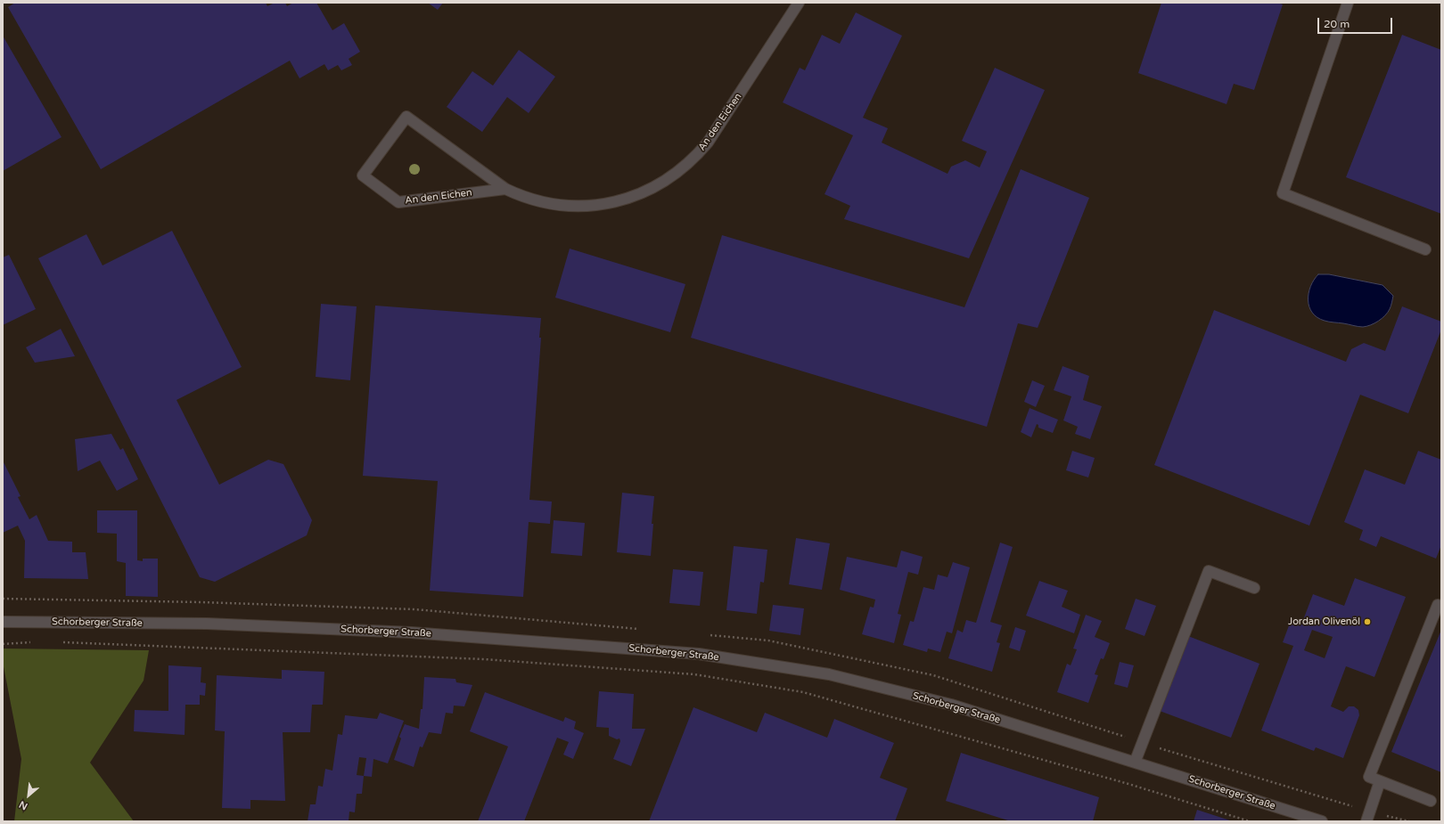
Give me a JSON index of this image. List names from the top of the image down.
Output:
{
  "streets": {
    "street": ["An den Eichen", "Schorberger Straße"]
  },
  "places": ["Jordan Olivenöl"],
  "scale_bar": "20 m",
  "north": "bottom left"
}
